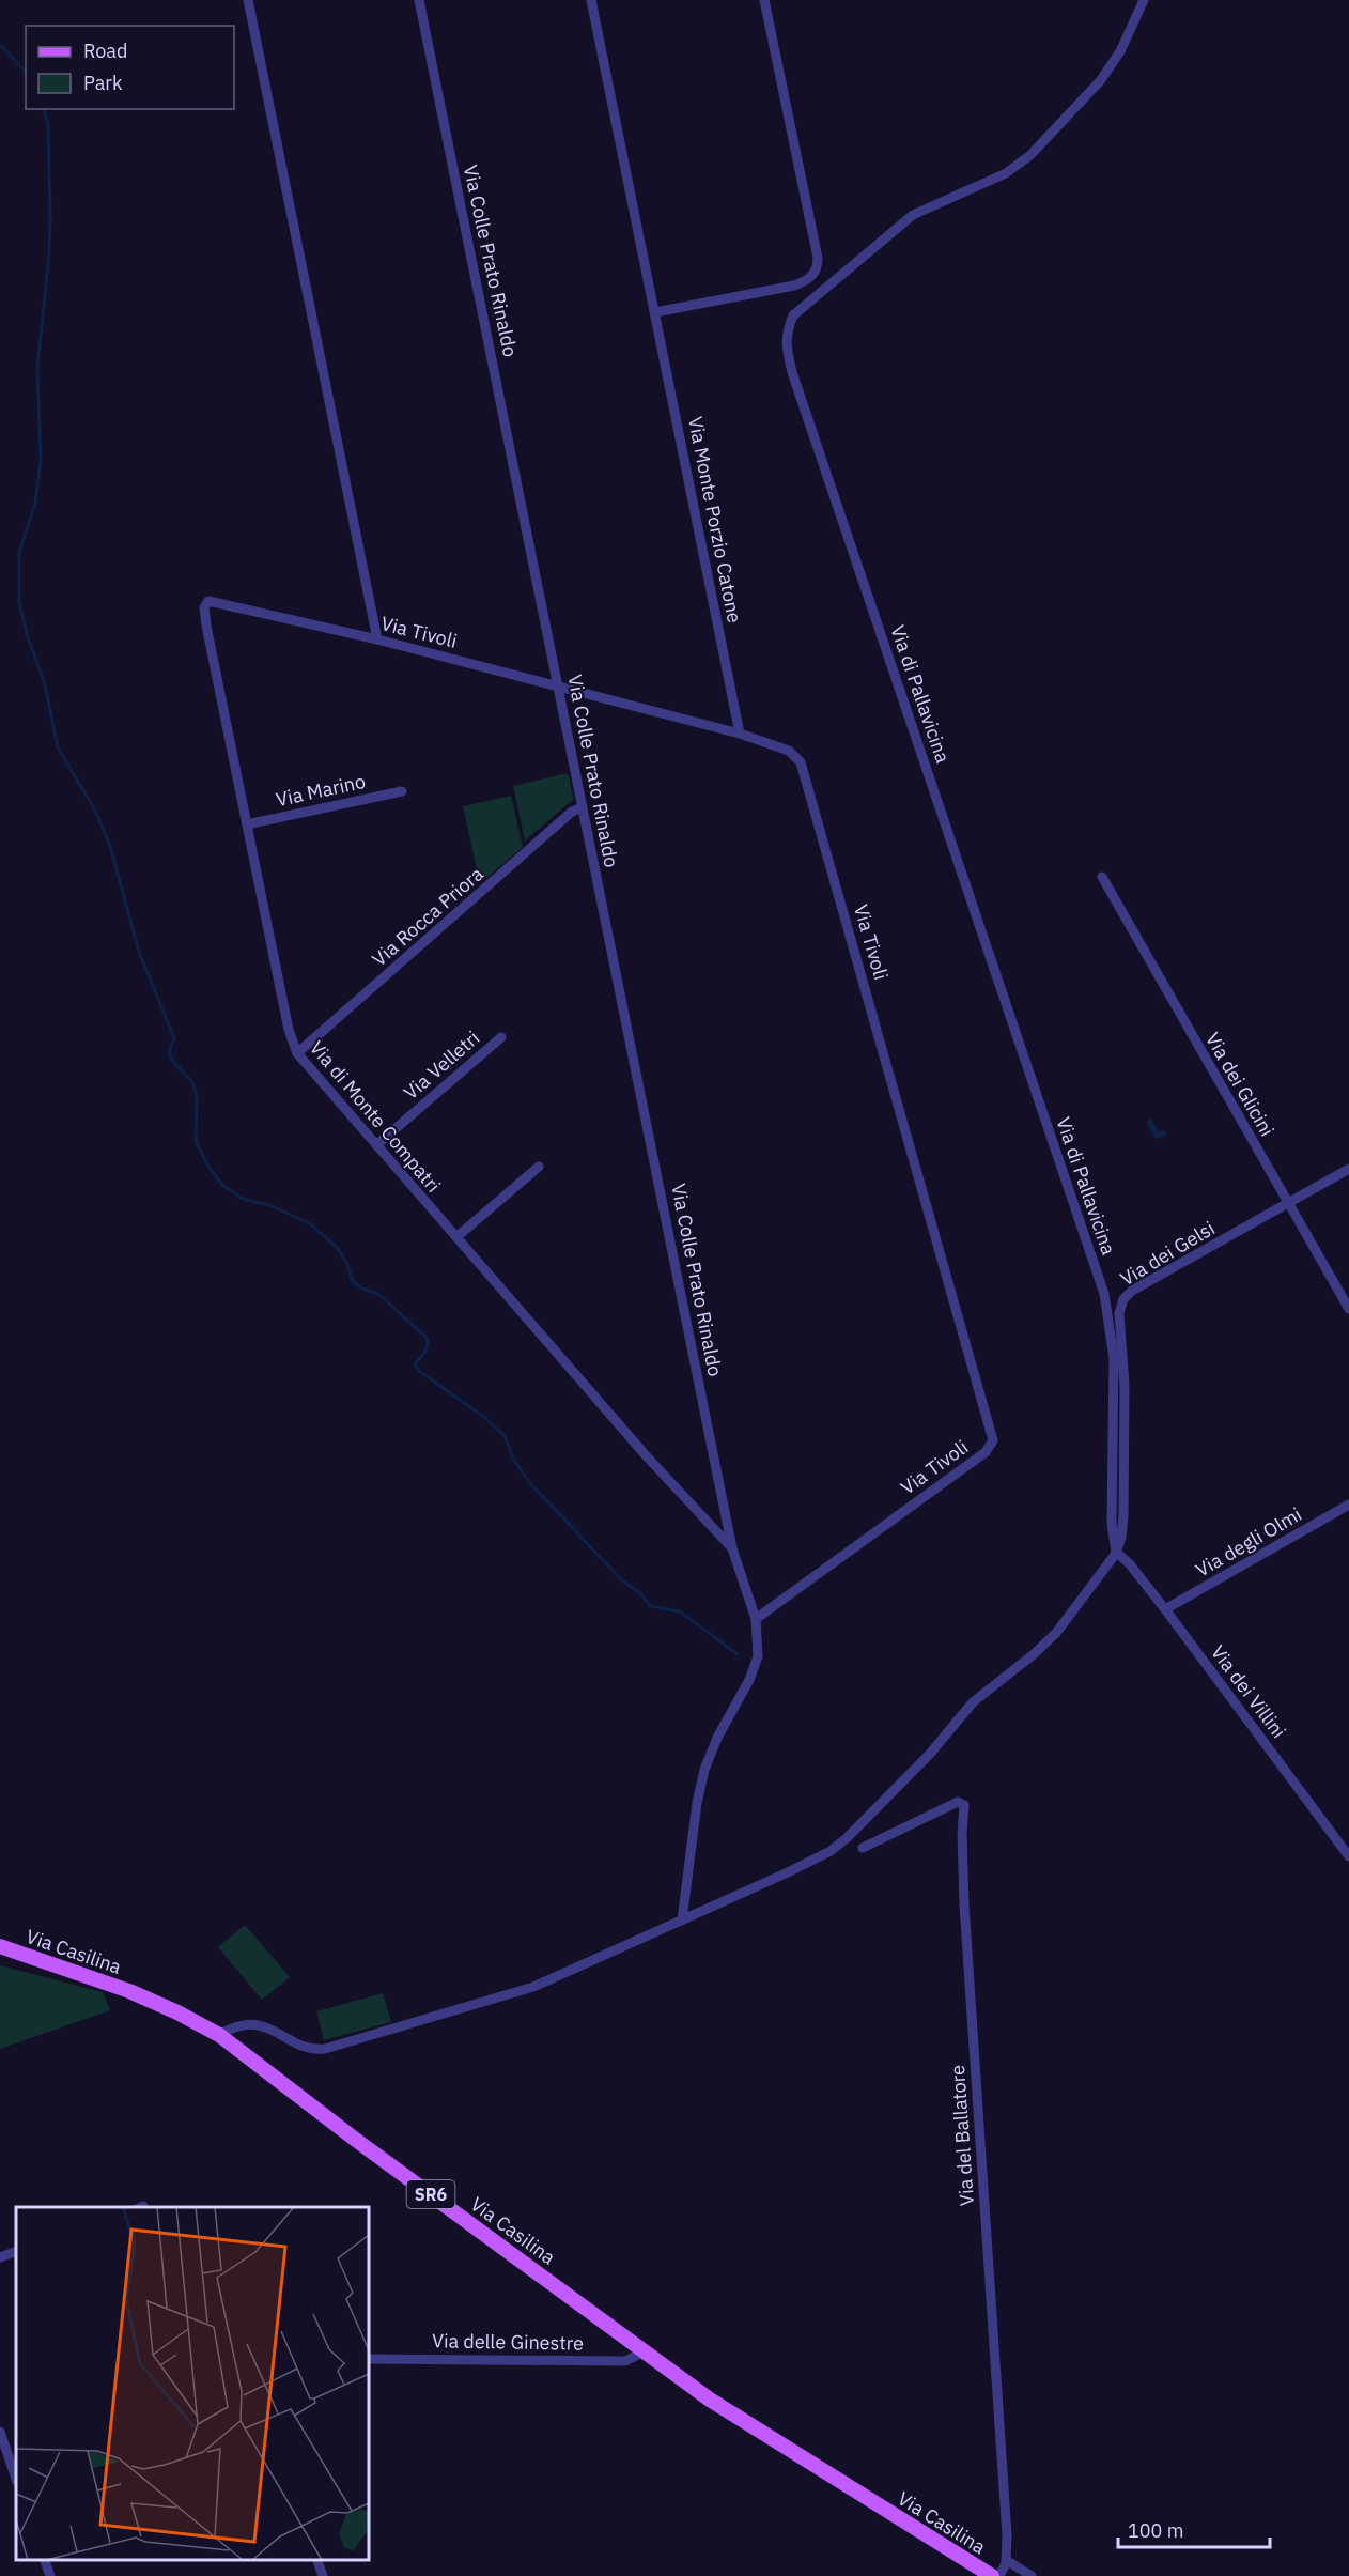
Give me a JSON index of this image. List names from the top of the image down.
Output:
{
  "streets": {
    "main road": ["Via Casilina", "SR6"],
    "street": [
      "Via Colle Prato Rinaldo",
      "Via Monte Porzio Catone",
      "Via Tivoli",
      "Via di Pallavicina",
      "Via Marino",
      "Via Rocca Priora",
      "Via Velletri",
      "Via dei Glicini",
      "Via di Monte Compatri",
      "Via dei Gelsi",
      "Via degli Olmi",
      "Via dei Villini",
      "Via del Ballatore",
      "Via delle Ginestre"
    ]
  },
  "crossings": [
    ["Via Colle Prato Rinaldo", "Via Tivoli"],
    ["Via Colle Prato Rinaldo", "Via Rocca Priora"],
    ["Via Colle Prato Rinaldo", "Via di Monte Compatri"],
    ["Via Monte Porzio Catone", "Via Tivoli"],
    ["Via Tivoli", "Via di Monte Compatri"],
    ["Via di Pallavicina", "Via dei Gelsi"],
    ["Via di Pallavicina", "Via dei Villini"],
    ["Via Marino", "Via di Monte Compatri"],
    ["Via Rocca Priora", "Via di Monte Compatri"],
    ["Via Velletri", "Via di Monte Compatri"],
    ["Via dei Glicini", "Via dei Gelsi"],
    ["Via dei Gelsi", "Via dei Villini"],
    ["Via degli Olmi", "Via dei Villini"],
    ["Via Casilina", "Via delle Ginestre"]
  ],
  "legend": ["Road", "Park"],
  "scale_bar": "100 m"
}
